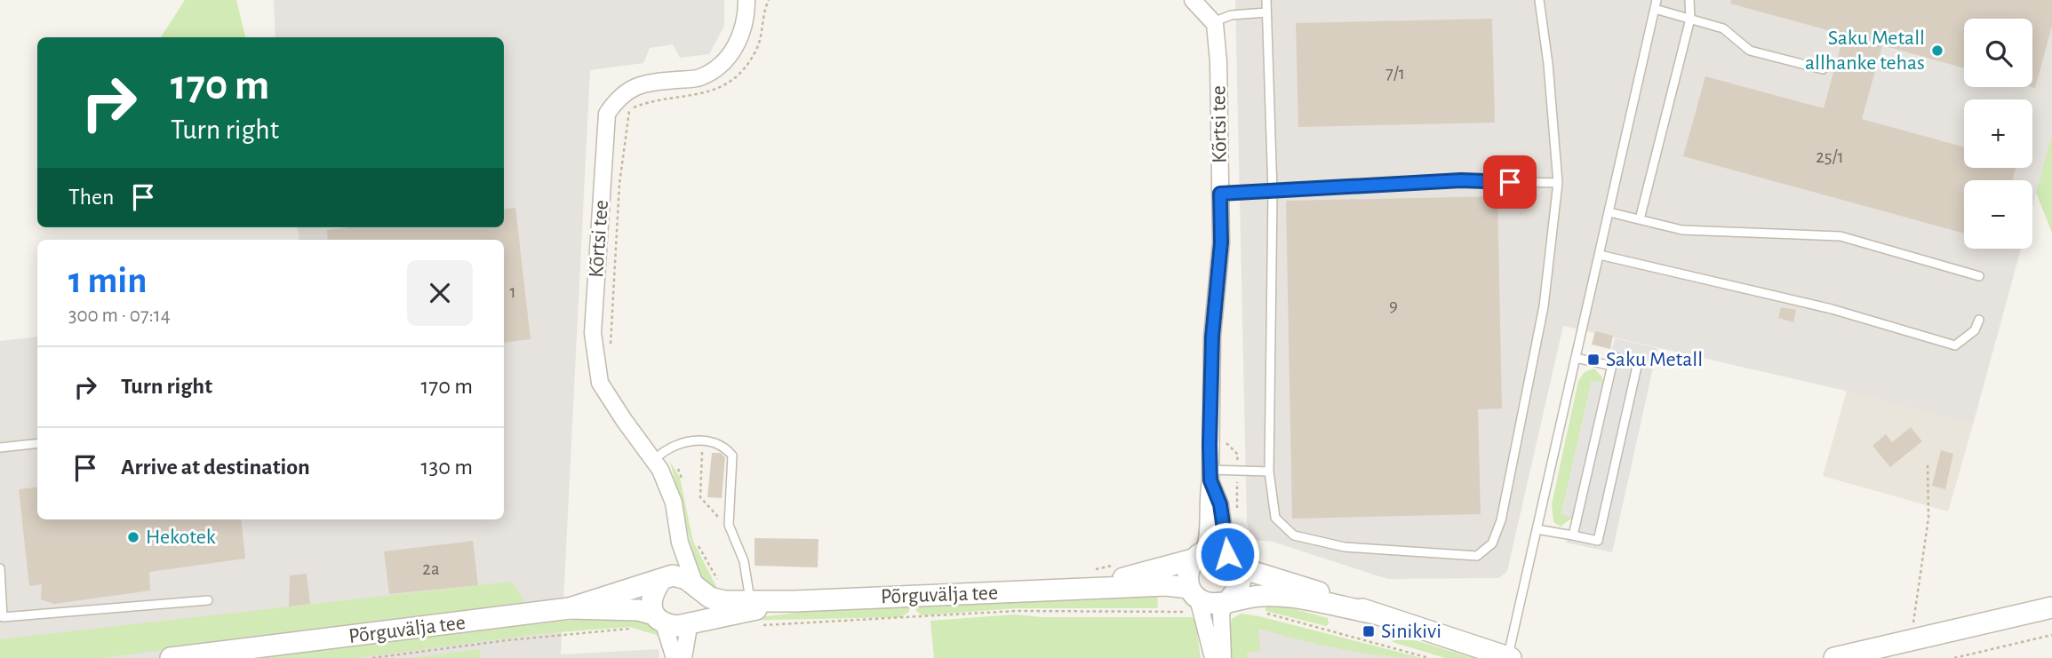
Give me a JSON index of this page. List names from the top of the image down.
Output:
{
  "streets": {
    "street": ["Kõrtsi tee", "Põrguvälja tee"]
  },
  "crossings": [
    ["Kõrtsi tee", "Põrguvälja tee"]
  ],
  "places": {
    "other": ["Saku Metall allhanke tehas", "Hekotek"],
    "transit": ["Saku Metall", "Sinikivi"]
  },
  "house_numbers": [
    "7/1",
    "25/1",
    "1",
    "9",
    "2a"
  ],
  "page": {
    "map_buttons": ["+", "−"],
    "turn": ["170 m", "Turn right"],
    "then": "Then",
    "heading": ["1 min", "300 m · 07:14"],
    "list": [
      {
        "name": "Turn right",
        "value": "170 m"
      },
      {
        "name": "Arrive at destination",
        "value": "130 m"
      }
    ]
  }
}
